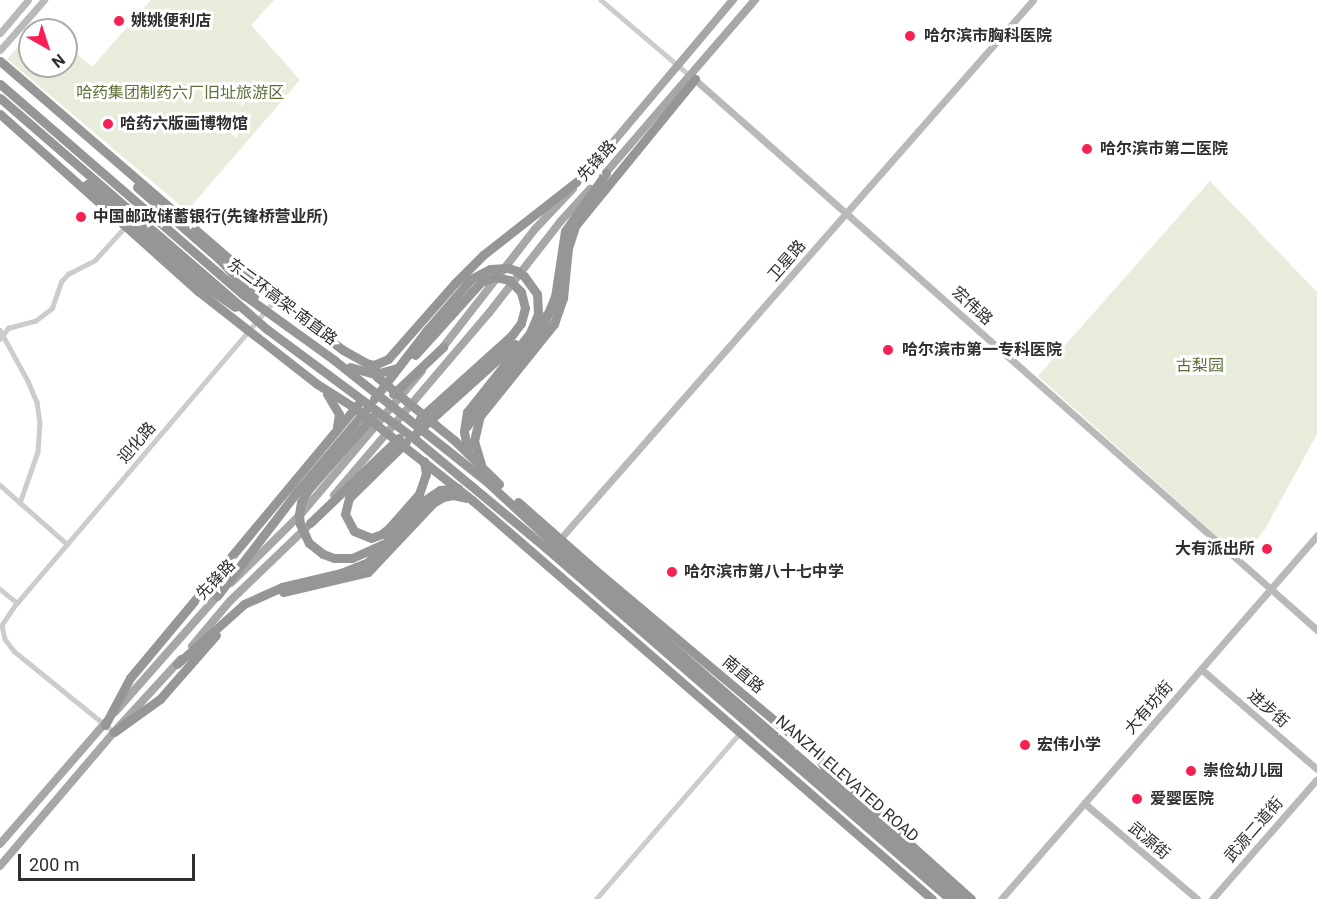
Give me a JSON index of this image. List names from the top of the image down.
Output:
{
  "streets": {
    "highway": ["东二环高架-南直路", "南直路", "NANZHI ELEVATED ROAD"],
    "main road": [
      "先锋路",
      "卫星路",
      "宏伟路",
      "大有坊街",
      "进步街",
      "武源二道街",
      "武源街"
    ],
    "street": ["迎化路"]
  },
  "crossings": [
    ["先锋路", "宏伟路"],
    ["先锋路", "迎化路"],
    ["卫星路", "东二环高架-南直路"],
    ["卫星路", "宏伟路"],
    ["卫星路", "南直路"],
    ["卫星路", "NANZHI ELEVATED ROAD"],
    ["东二环高架-南直路", "南直路"],
    ["东二环高架-南直路", "NANZHI ELEVATED ROAD"],
    ["宏伟路", "大有坊街"],
    ["南直路", "NANZHI ELEVATED ROAD"],
    ["大有坊街", "进步街"],
    ["大有坊街", "武源街"]
  ],
  "parks": ["哈药集团制药六厂旧址旅游区", "古梨园"],
  "places": [
    "姚姚便利店",
    "哈尔滨市胸科医院",
    "哈药六版画博物馆",
    "哈尔滨市第二医院",
    "中国邮政储蓄银行(先锋桥营业所)",
    "哈尔滨市第一专科医院",
    "大有派出所",
    "哈尔滨市第八十七中学",
    "宏伟小学",
    "崇俭幼儿园",
    "爱婴医院"
  ],
  "scale_bar": "200 m",
  "north": "bottom right"
}
